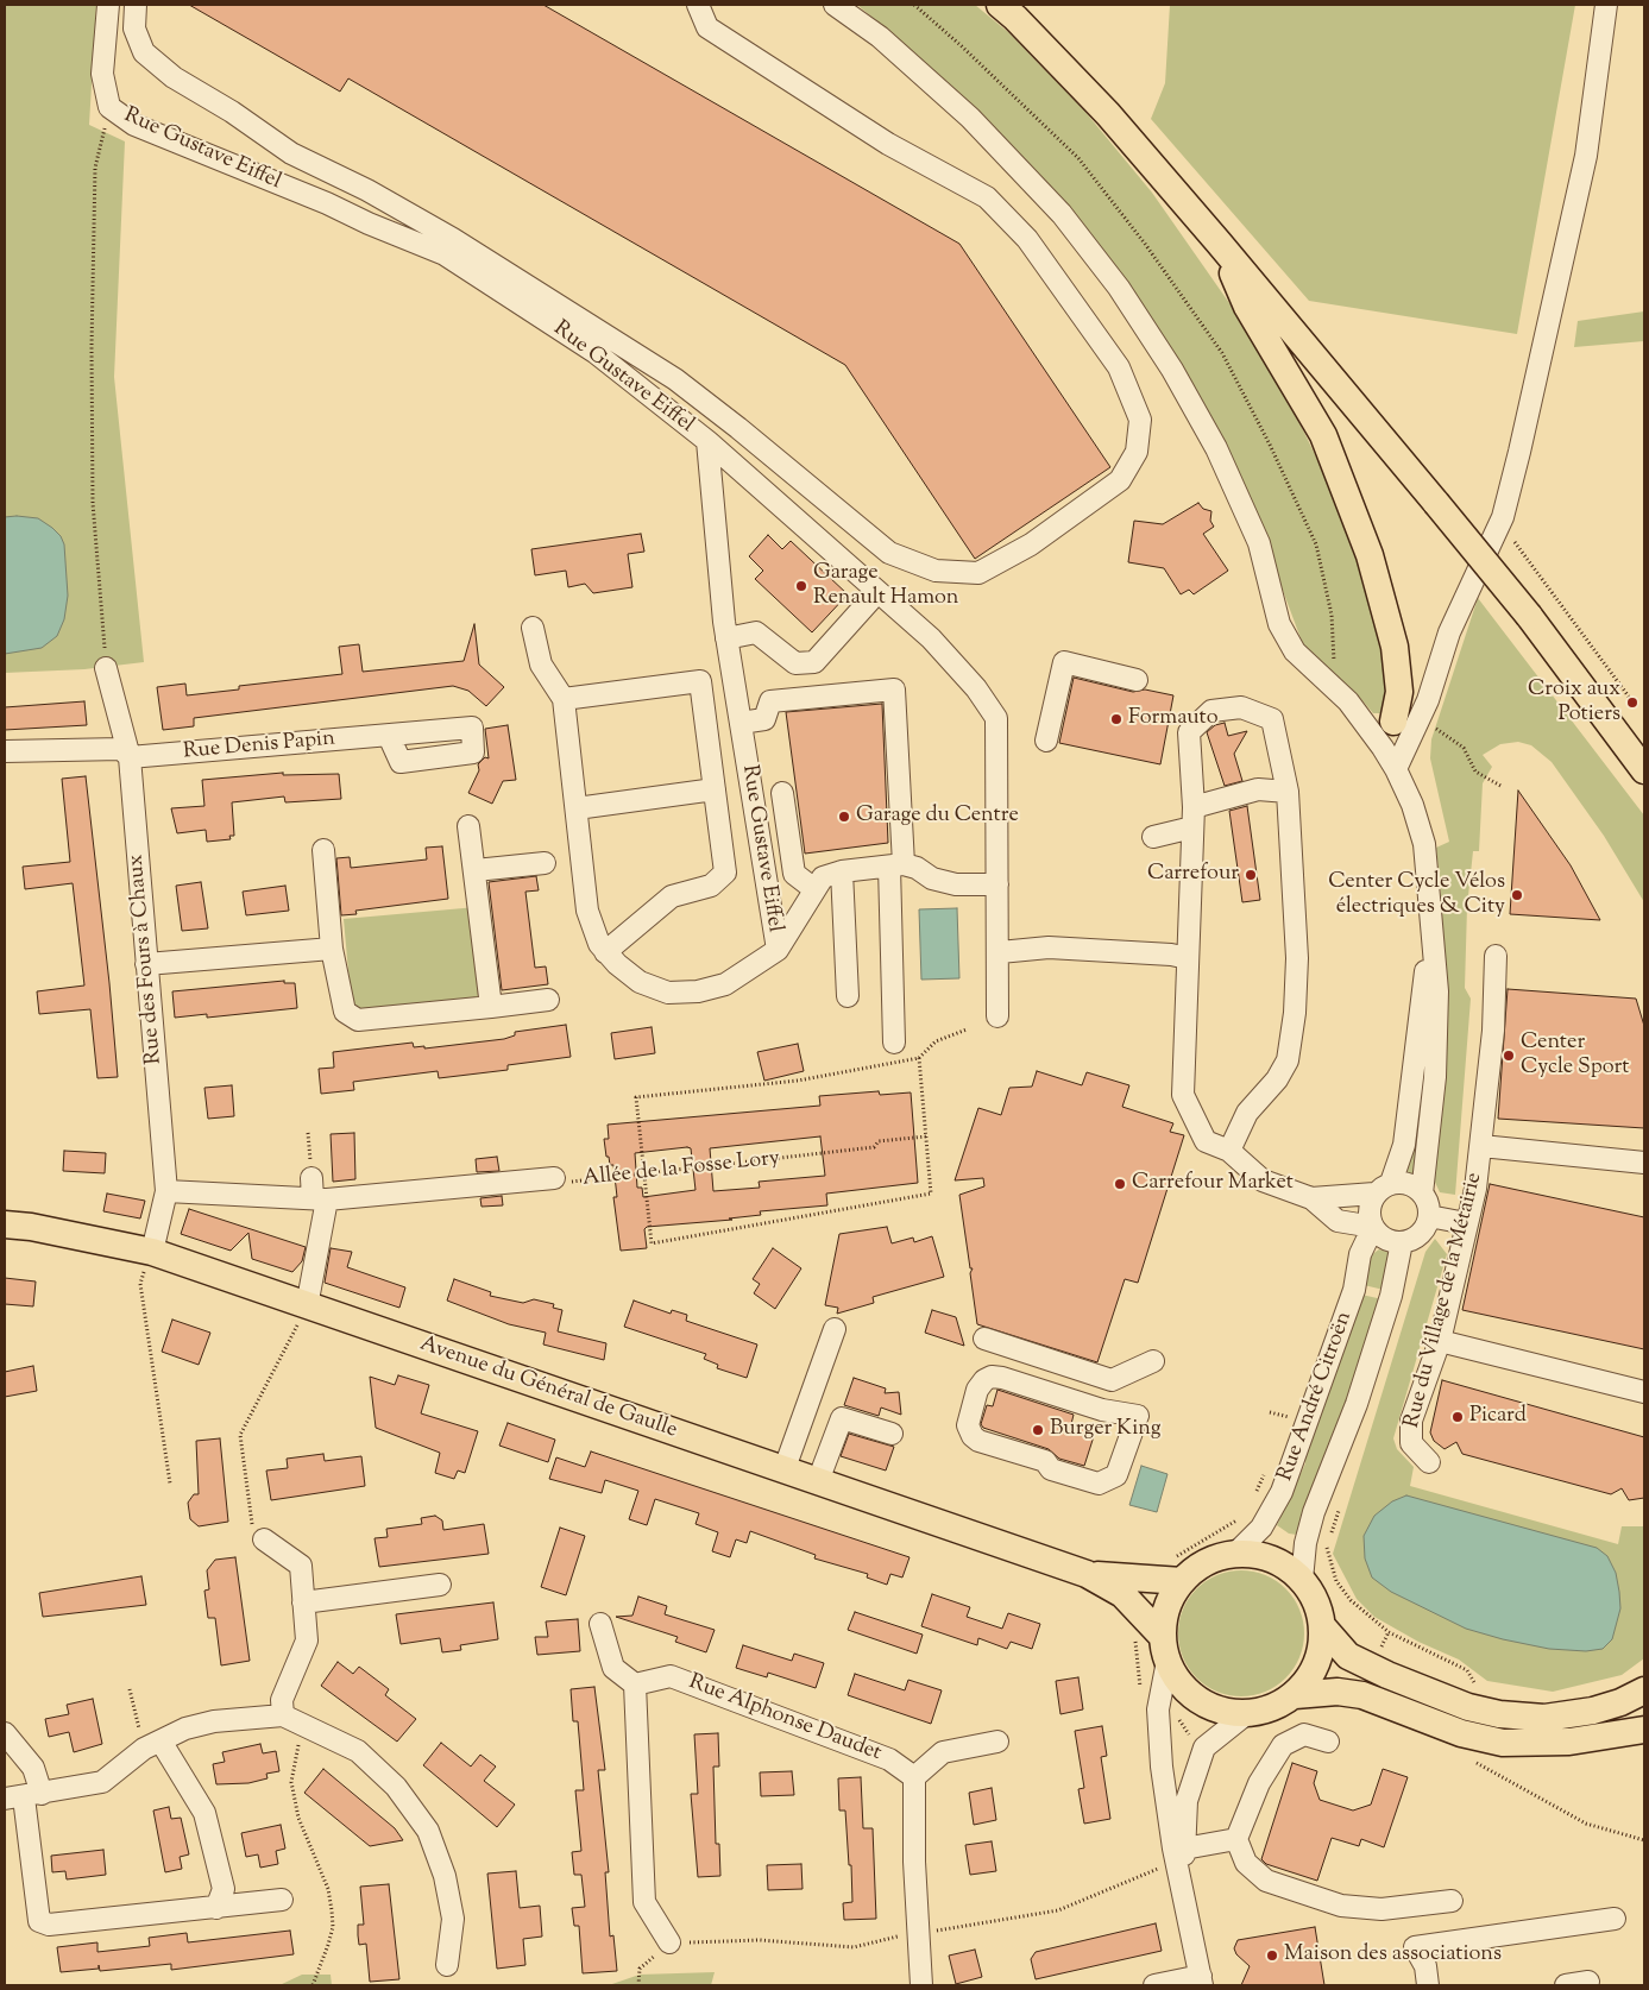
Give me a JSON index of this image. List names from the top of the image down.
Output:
{
  "streets": {
    "main road": ["Avenue du Général de Gaulle"],
    "street": [
      "Rue Gustave Eiffel",
      "Rue Denis Papin",
      "Rue des Fours à Chaux",
      "Allée de la Fosse Lory",
      "Rue du Village de la Métairie",
      "Rue André Citroën",
      "Rue Alphonse Daudet"
    ]
  },
  "crossings": [
    ["Rue Denis Papin", "Rue des Fours à Chaux"],
    ["Rue des Fours à Chaux", "Allée de la Fosse Lory"],
    ["Rue des Fours à Chaux", "Avenue du Général de Gaulle"],
    ["Avenue du Général de Gaulle", "Rue André Citroën"]
  ],
  "places": [
    "Garage Renault Hamon",
    "Croix aux Potiers",
    "Formauto",
    "Garage du Centre",
    "Carrefour",
    "Center Cycle Vélos électriques & City",
    "Center Cycle Sport",
    "Carrefour Market",
    "Picard",
    "Burger King",
    "Maison des associations"
  ]
}
